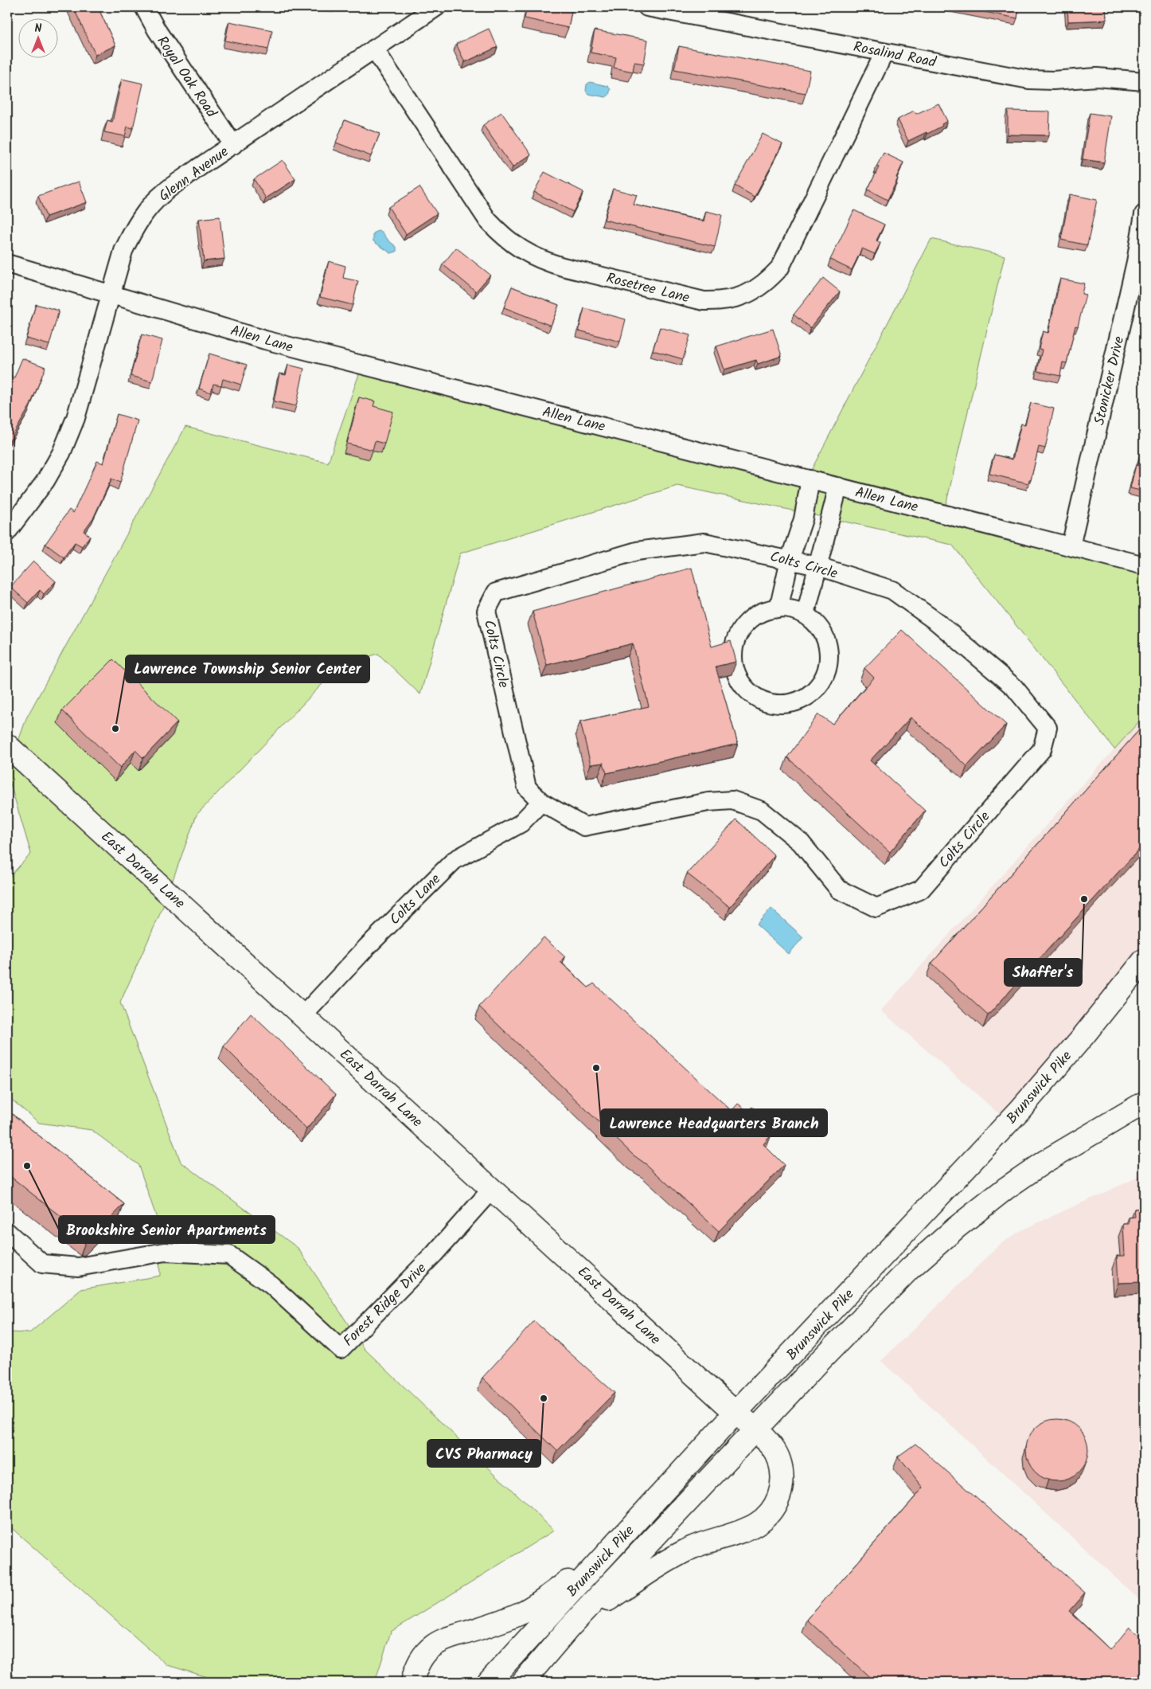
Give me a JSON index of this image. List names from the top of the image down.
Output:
{
  "streets": {
    "main road": ["East Darrah Lane", "Brunswick Pike"],
    "street": [
      "Rosalind Road",
      "Royal Oak Road",
      "Glenn Avenue",
      "Rosetree Lane",
      "Allen Lane",
      "Stonicker Drive",
      "Colts Circle",
      "Colts Lane",
      "Forest Ridge Drive"
    ]
  },
  "crossings": [
    ["Rosalind Road", "Rosetree Lane"],
    ["Royal Oak Road", "Glenn Avenue"],
    ["Glenn Avenue", "Rosetree Lane"],
    ["Glenn Avenue", "Allen Lane"],
    ["Allen Lane", "Stonicker Drive"],
    ["Colts Circle", "Colts Lane"],
    ["East Darrah Lane", "Colts Lane"],
    ["East Darrah Lane", "Brunswick Pike"],
    ["East Darrah Lane", "Forest Ridge Drive"]
  ],
  "places": [
    "Lawrence Township Senior Center",
    "Shaffer's",
    "Lawrence Headquarters Branch",
    "Brookshire Senior Apartments",
    "CVS Pharmacy"
  ],
  "north": "top"
}
